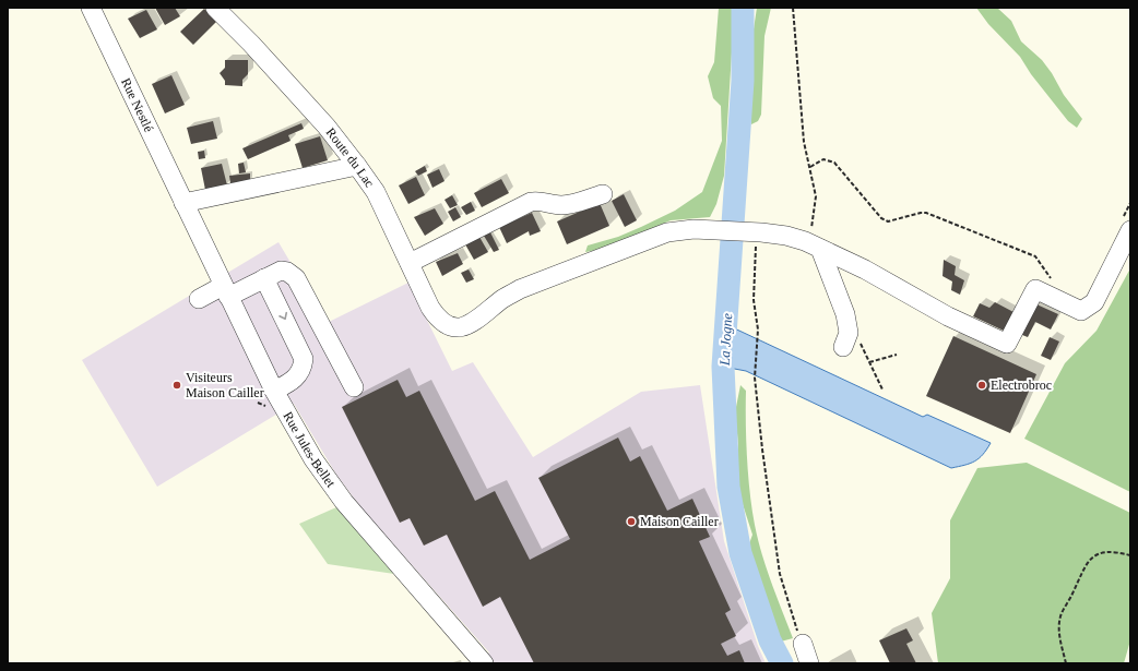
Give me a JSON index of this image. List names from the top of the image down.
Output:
{
  "streets": {
    "street": ["Rue Nestlé", "Route du Lac", "Rue Jules-Bellet"]
  },
  "crossings": [
    ["Rue Nestlé", "Rue Jules-Bellet"]
  ],
  "water": ["La Jogne"],
  "places": ["Visiteurs Maison Cailler", "Electrobroc", "Maison Cailler"]
}
